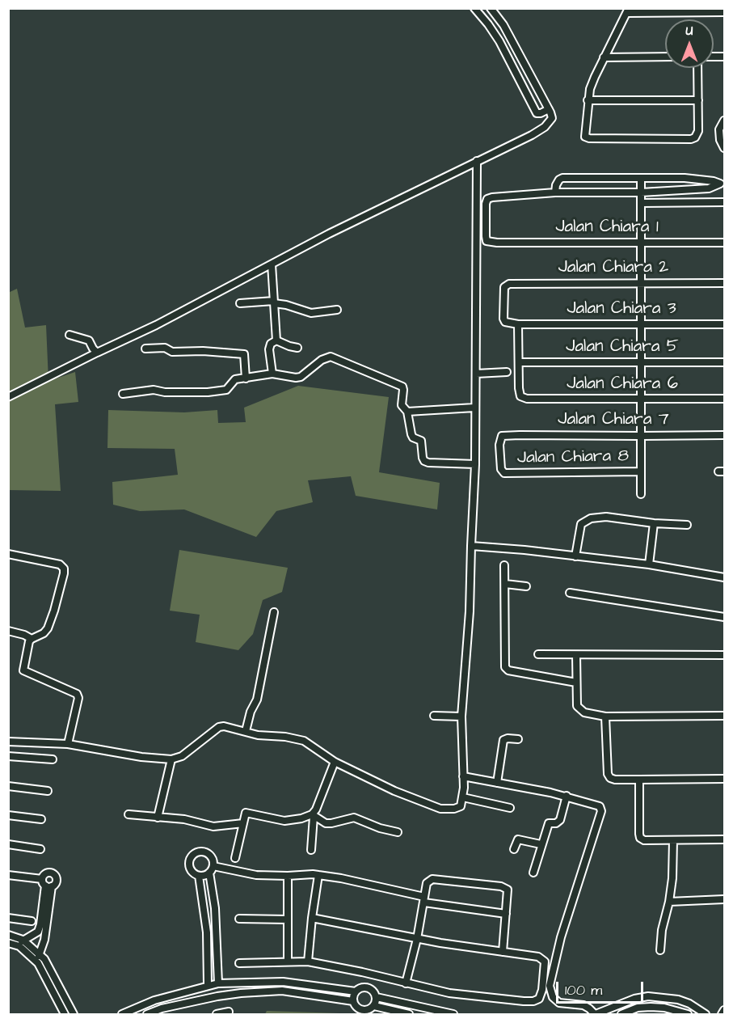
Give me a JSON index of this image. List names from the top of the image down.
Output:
{
  "streets": {
    "street": [
      "Jalan Chiara 1",
      "Jalan Chiara 2",
      "Jalan Chiara 3",
      "Jalan Chiara 5",
      "Jalan Chiara 6",
      "Jalan Chiara 7",
      "Jalan Chiara 8"
    ]
  },
  "crossings": [
    ["Jalan Chiara 2", "Jalan Chiara 3"],
    ["Jalan Chiara 5", "Jalan Chiara 6"],
    ["Jalan Chiara 7", "Jalan Chiara 8"]
  ],
  "scale_bar": "100 m",
  "north": "top"
}
